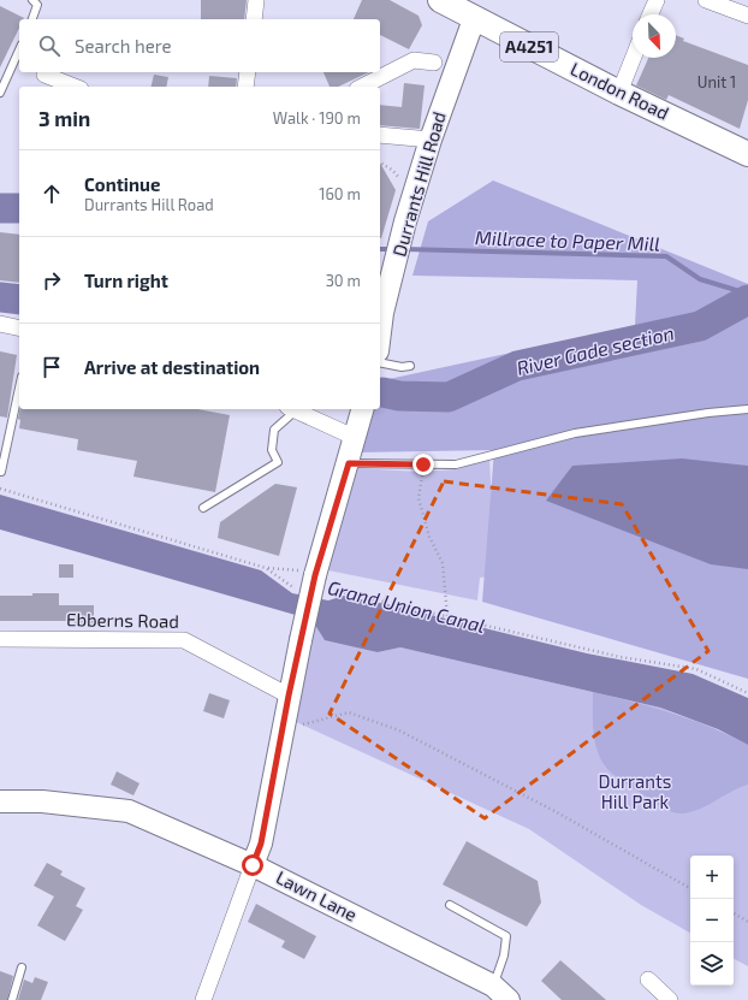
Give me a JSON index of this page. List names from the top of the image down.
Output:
{
  "streets": {
    "main road": ["A4251", "London Road"],
    "street": ["Durrants Hill Road", "Ebberns Road", "Lawn Lane"]
  },
  "crossings": [
    ["London Road", "Durrants Hill Road"]
  ],
  "water": ["Millrace to Paper Mill", "River Gade section", "Grand Union Canal"],
  "parks": ["Durrants Hill Park"],
  "house_numbers": ["Unit 1"],
  "north": "bottom right",
  "page": {
    "search": "Search here",
    "heading": ["3 min", "Walk · 190 m"],
    "list": [
      ["Continue", "Durrants Hill Road", "160 m"],
      ["Turn right", "30 m"],
      "Arrive at destination"
    ],
    "map_buttons": ["+", "−"]
  }
}
